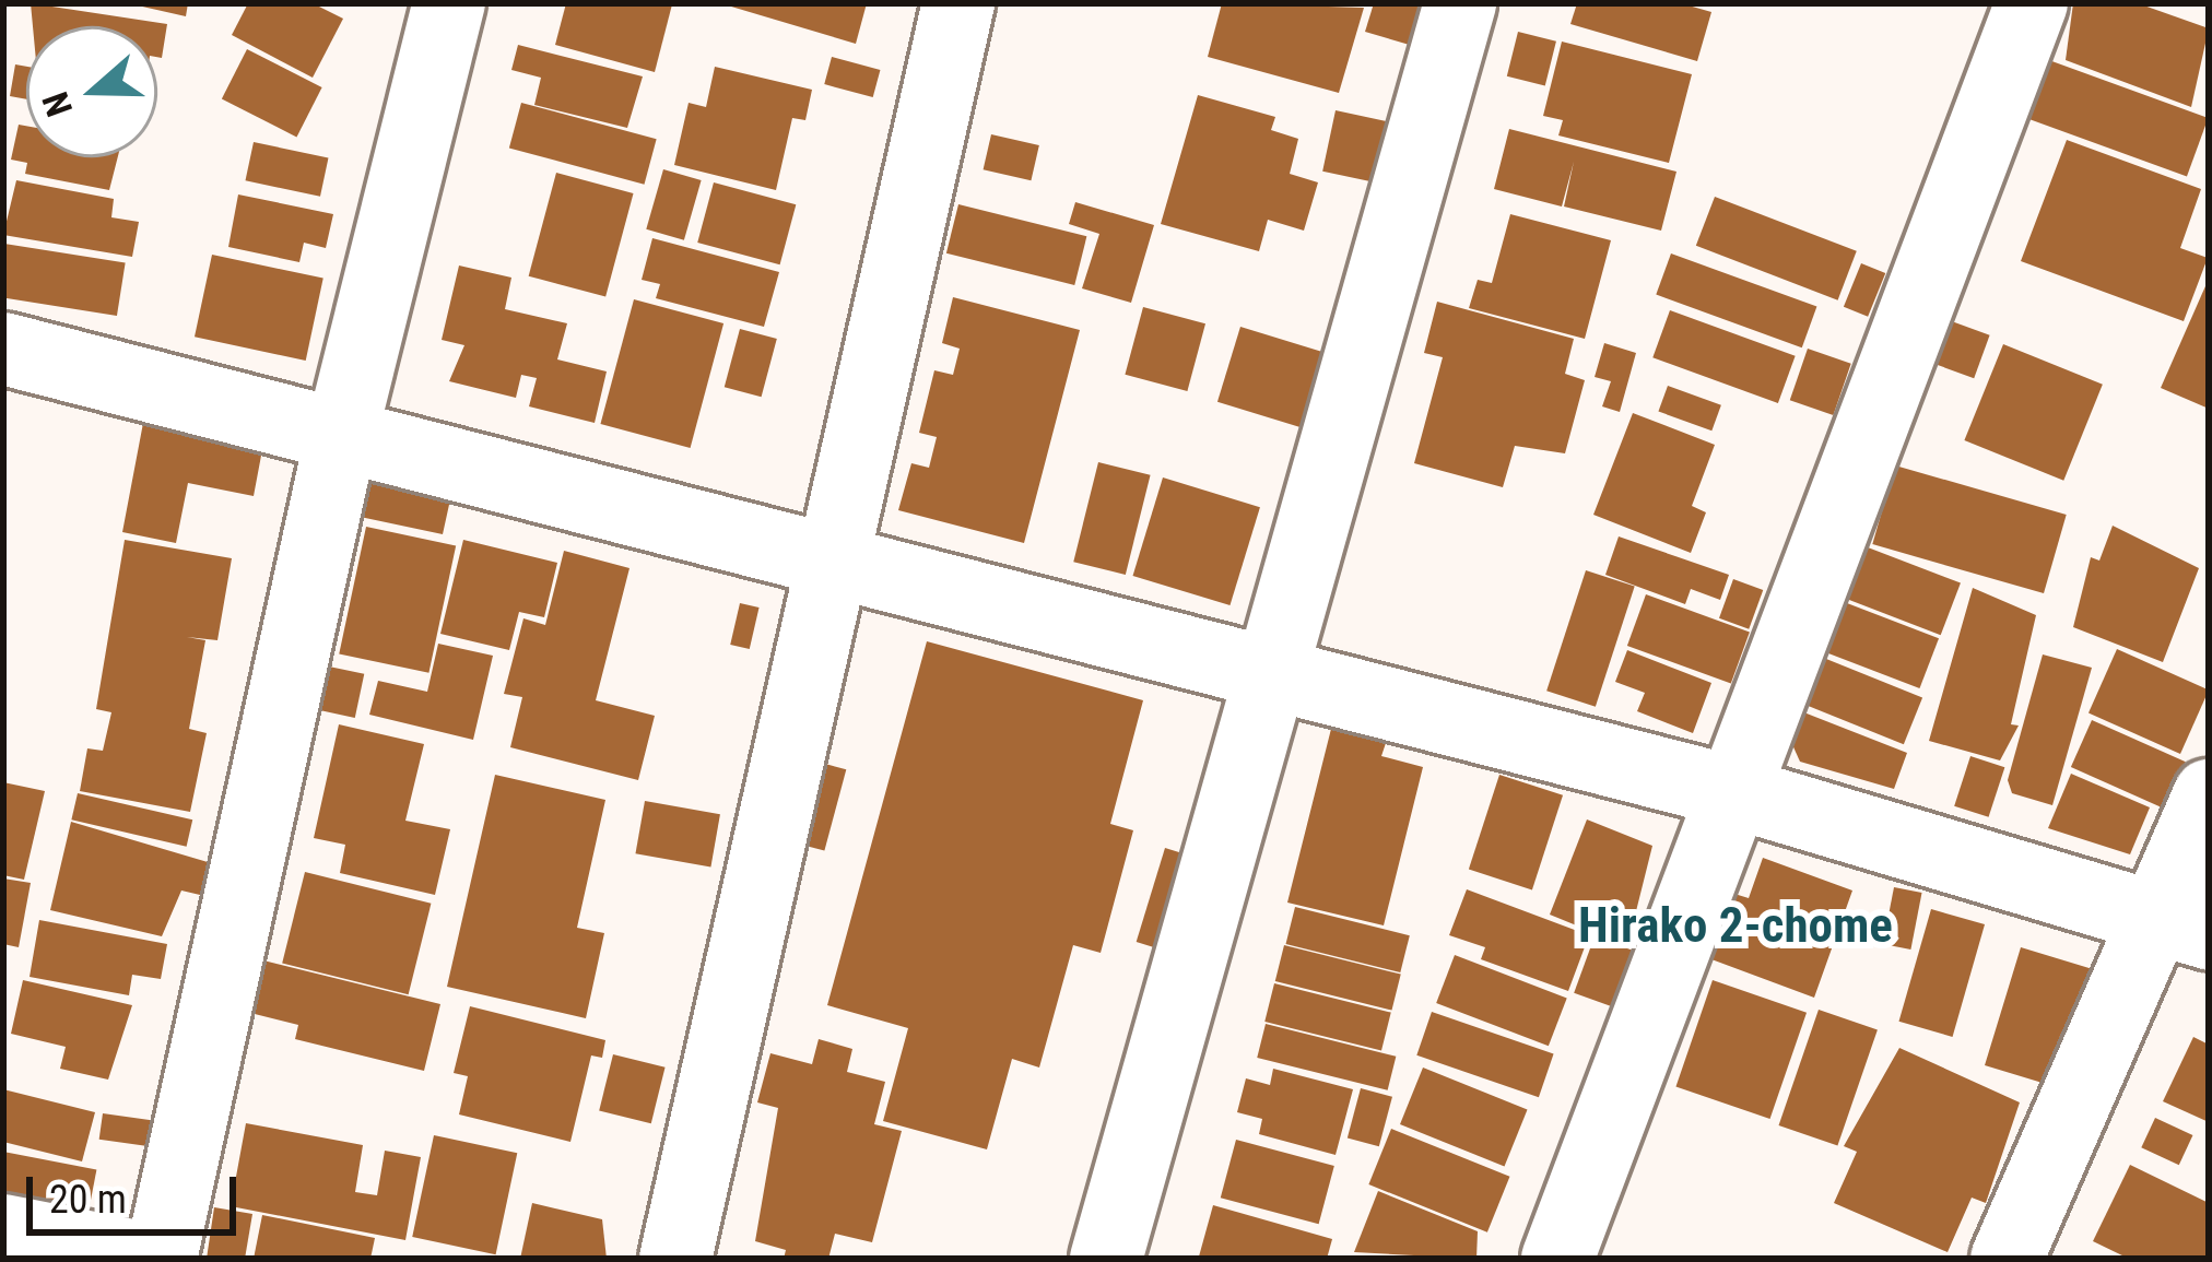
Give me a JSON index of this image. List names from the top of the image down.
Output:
{
  "districts": ["Hirako 2-chome"],
  "scale_bar": "20 m",
  "north": "left"
}
